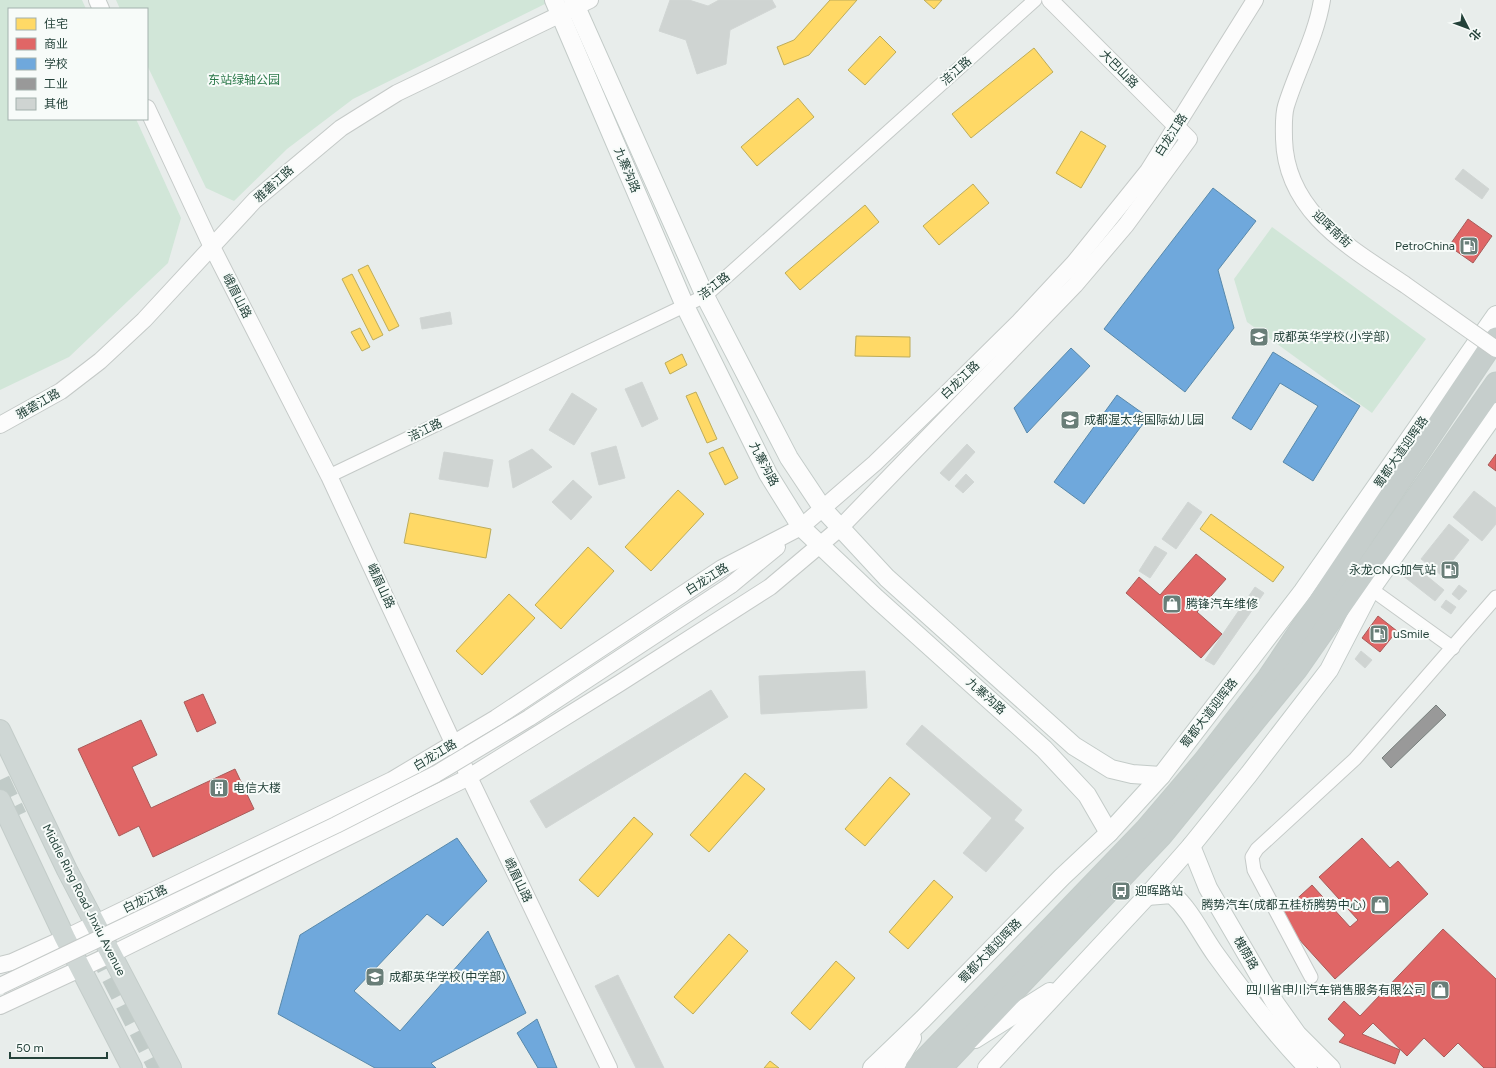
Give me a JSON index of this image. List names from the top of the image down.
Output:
{
  "streets": {
    "highway": ["蜀都大道迎晖路"],
    "main road": ["九寨沟路", "Middle Ring Road Jnxiu Avenue", "槐荫路"],
    "street": [
      "大巴山路",
      "涪江路",
      "白龙江路",
      "雅砻江路",
      "迎晖南街",
      "峨眉山路"
    ]
  },
  "crossings": [
    ["大巴山路", "白龙江路"],
    ["涪江路", "九寨沟路"],
    ["涪江路", "峨眉山路"],
    ["白龙江路", "九寨沟路"],
    ["白龙江路", "峨眉山路"],
    ["白龙江路", "Middle Ring Road Jnxiu Avenue"],
    ["九寨沟路", "雅砻江路"],
    ["九寨沟路", "蜀都大道迎晖路"],
    ["雅砻江路", "峨眉山路"]
  ],
  "parks": ["东站绿轴公园"],
  "places": {
    "fuel station": ["PetroChina", "永龙CNG加气站", "uSmile"],
    "school or university": ["成都英华学校(小学部)", "成都渥太华国际幼儿园", "成都英华学校(中学部)"],
    "shop": ["腾锋汽车维修", "腾势汽车(成都五桂桥腾势中心)", "四川省申川汽车销售服务有限公司"],
    "building": ["电信大楼"],
    "bus stop": ["迎晖路站"]
  },
  "legend": [
    "住宅",
    "商业",
    "学校",
    "工业",
    "其他"
  ],
  "scale_bar": "50 m",
  "north": "bottom right"
}
